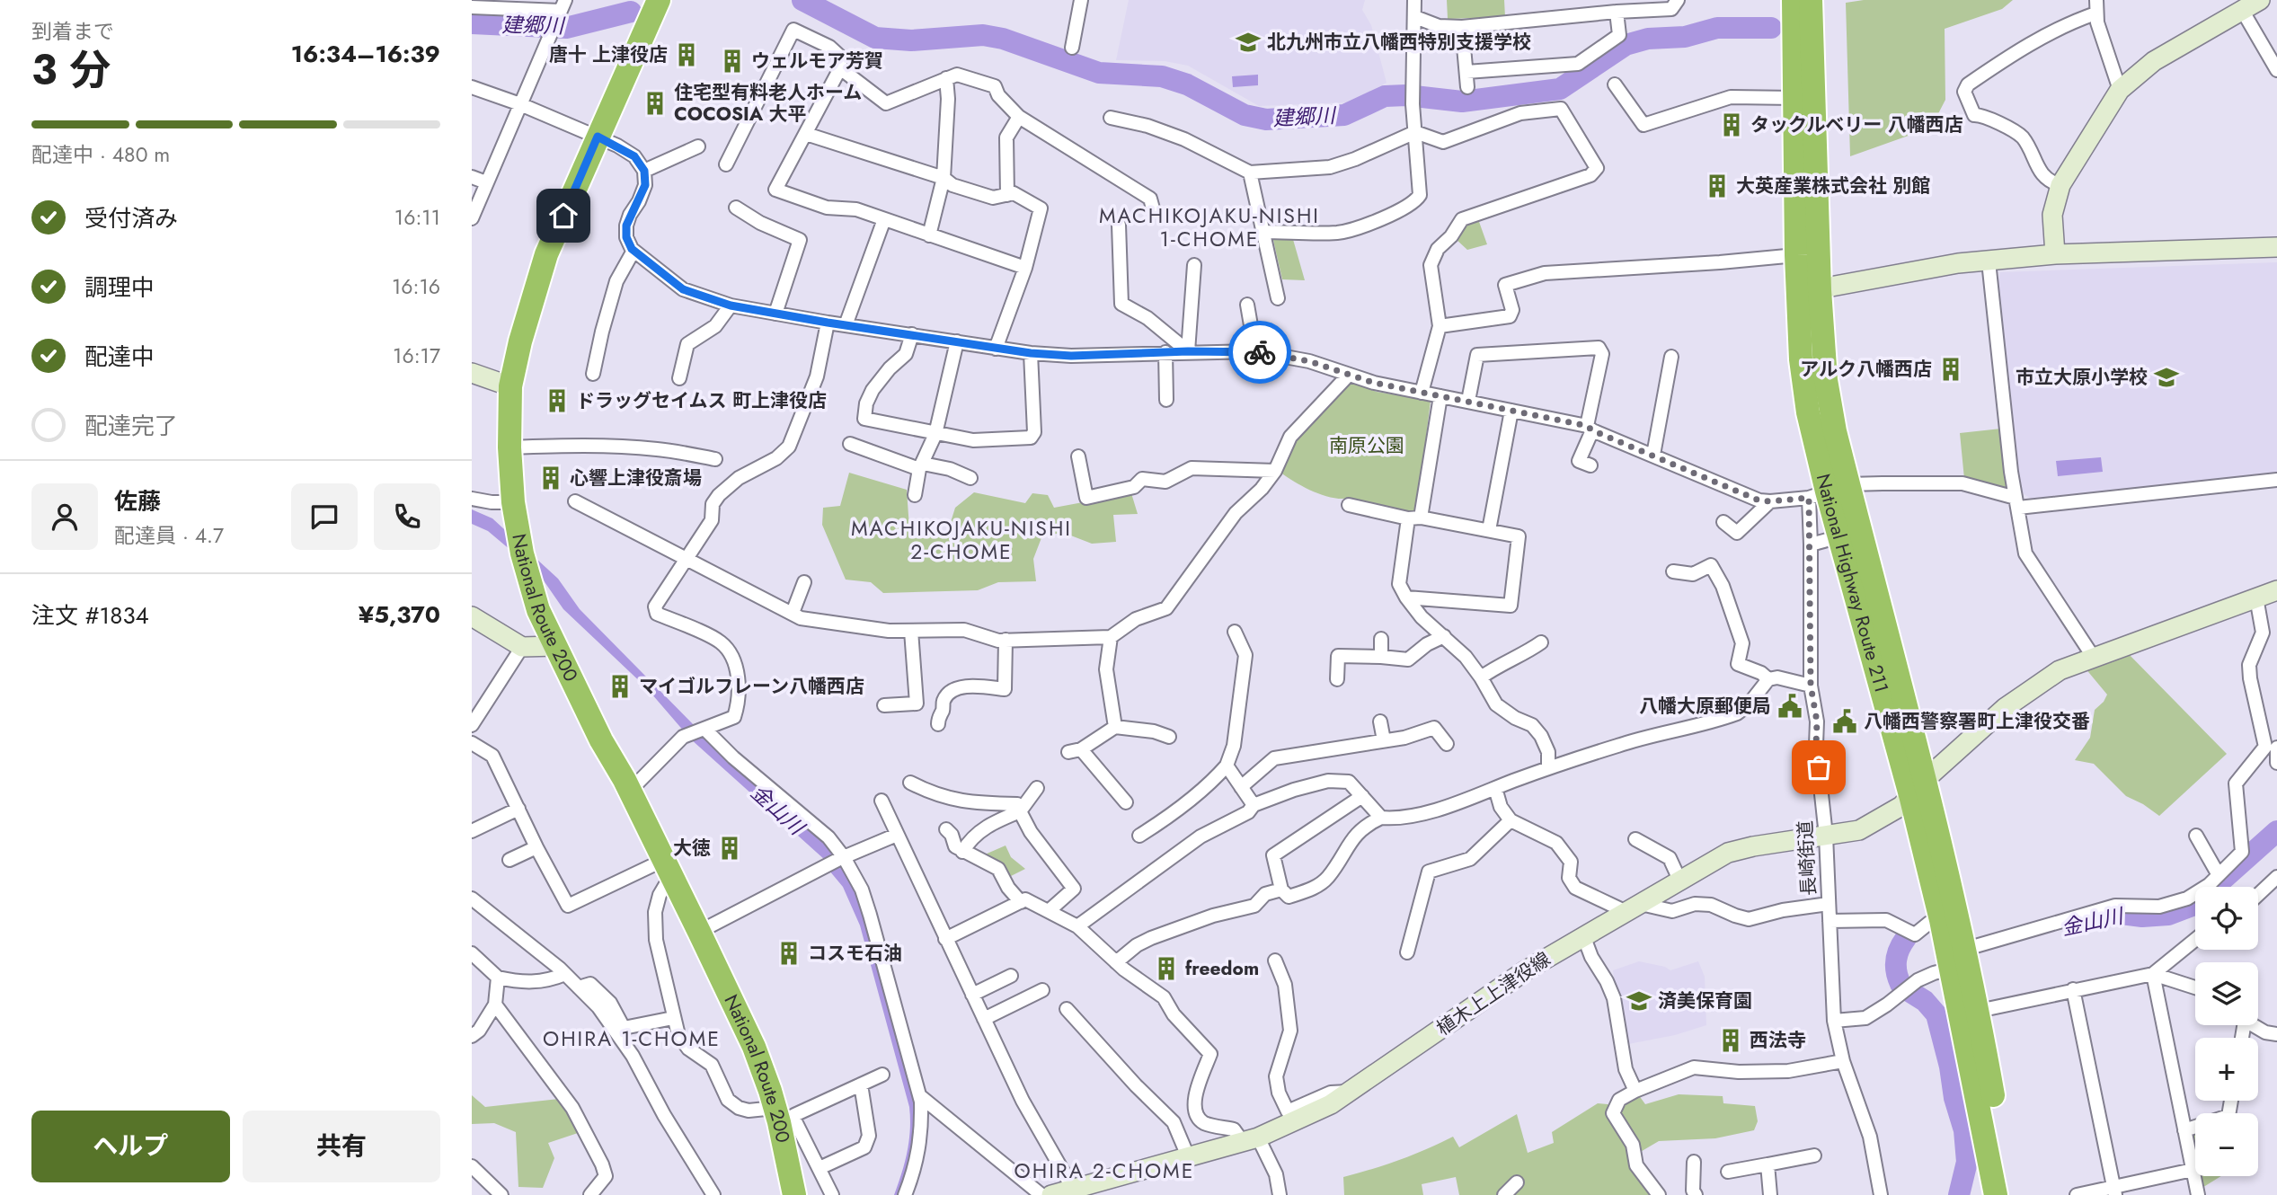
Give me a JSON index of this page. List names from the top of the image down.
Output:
{
  "streets": {
    "highway": ["National Highway Route 211", "National Route 200"],
    "street": ["長崎街道", "植木上上津役線"]
  },
  "crossings": [
    ["National Highway Route 211", "長崎街道"],
    ["National Highway Route 211", "植木上上津役線"],
    ["長崎街道", "植木上上津役線"]
  ],
  "districts": [
    "MACHIKOJAKU-NISHI 1-CHOME",
    "MACHIKOJAKU-NISHI 2-CHOME",
    "OHIRA 1-CHOME",
    "OHIRA 2-CHOME"
  ],
  "water": ["建郷川", "金山川"],
  "parks": ["南原公園"],
  "places": {
    "school or university": ["北九州市立八幡西特別支援学校", "市立大原小学校", "済美保育園"],
    "building": [
      "唐十 上津役店",
      "ウェルモア芳賀",
      "住宅型有料老人ホーム COCOSIA 大平",
      "タックルベリー 八幡西店",
      "大英産業株式会社 別館",
      "アルク八幡西店",
      "ドラッグセイムス 町上津役店",
      "心響上津役斎場",
      "マイゴルフレーン八幡西店",
      "大徳",
      "コスモ石油",
      "freedom",
      "西法寺"
    ],
    "public building": ["八幡大原郵便局", "八幡西警察署町上津役交番"]
  },
  "page": {
    "heading": ["3 分", "到着まで", "16:34–16:39"],
    "panel": [
      "佐藤",
      "配達員 · 4.7",
      "注文 #1834",
      "¥5,370"
    ],
    "bar": "配達中 · 480 m",
    "list": [
      ["受付済み", "16:11"],
      ["調理中", "16:16"],
      ["配達中", "16:17"],
      "配達完了"
    ],
    "map_buttons": ["+", "−"],
    "buttons": ["ヘルプ", "共有"]
  }
}
